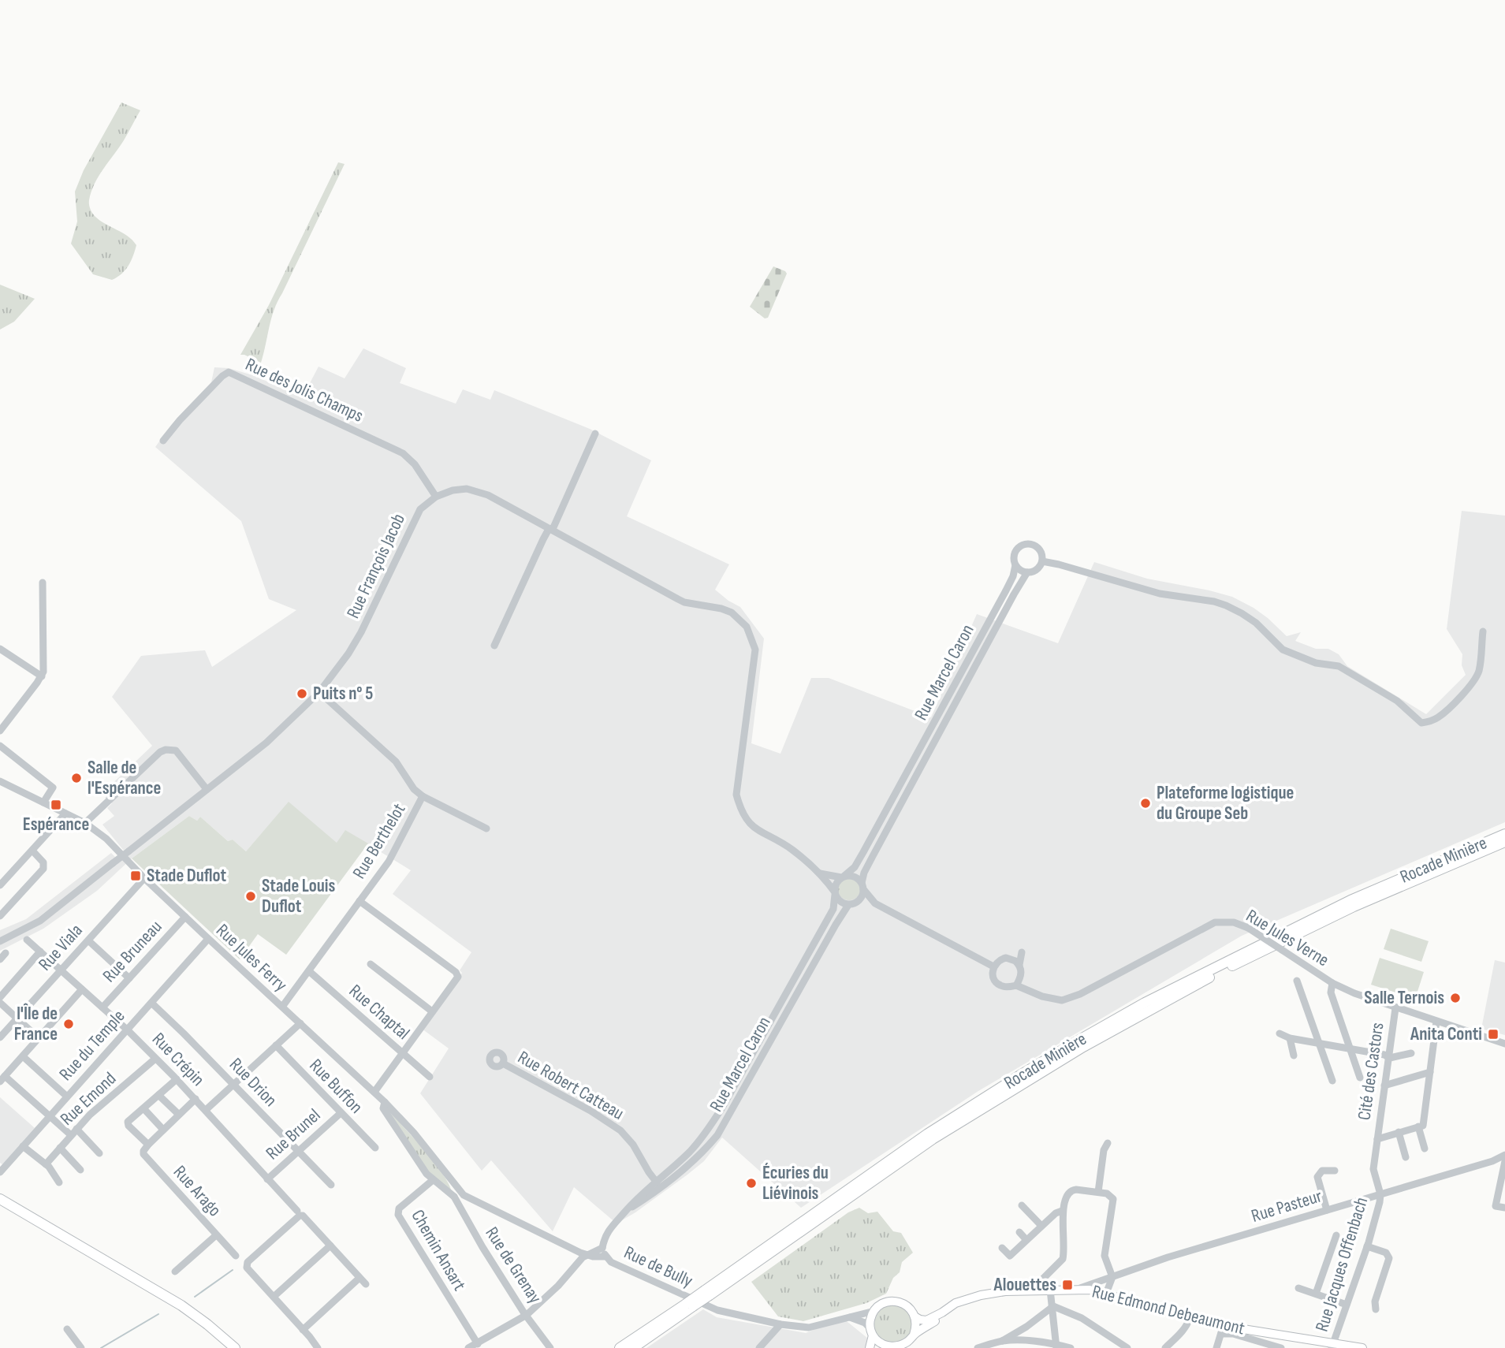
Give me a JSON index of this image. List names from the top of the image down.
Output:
{
  "streets": {
    "highway": ["Rocade Minière"],
    "main road": ["Rue Edmond Debeaumont"],
    "street": [
      "Rue des Jolis Champs",
      "Rue François Jacob",
      "Rue Marcel Caron",
      "Rue Berthelot",
      "Rue Jules Verne",
      "Rue Viala",
      "Rue Bruneau",
      "Rue Jules Ferry",
      "Rue Chaptal",
      "Rue du Temple",
      "Rue Crépin",
      "Cité des Castors",
      "Rue Drion",
      "Rue Robert Catteau",
      "Rue Buffon",
      "Rue Emond",
      "Rue Brunel",
      "Rue Arago",
      "Rue Pasteur",
      "Chemin Ansart",
      "Rue Jacques Offenbach",
      "Rue de Grenay",
      "Rue de Bully"
    ]
  },
  "crossings": [
    ["Rue des Jolis Champs", "Rue François Jacob"],
    ["Rue Marcel Caron", "Rue Robert Catteau"],
    ["Rue Marcel Caron", "Rue de Bully"],
    ["Rue Berthelot", "Rue Jules Ferry"],
    ["Rue Berthelot", "Rue Chaptal"],
    ["Rue Jules Verne", "Cité des Castors"],
    ["Rue Viala", "Rue Jules Ferry"],
    ["Rue Viala", "Rue Crépin"],
    ["Rue Bruneau", "Rue Jules Ferry"],
    ["Rue Bruneau", "Rue Crépin"],
    ["Rue Jules Ferry", "Rue du Temple"],
    ["Rue Jules Ferry", "Rue de Bully"],
    ["Rue du Temple", "Rue Crépin"],
    ["Rue du Temple", "Rue Drion"],
    ["Rue Crépin", "Rue Emond"],
    ["Rue Crépin", "Rue Brunel"],
    ["Cité des Castors", "Rue Pasteur"],
    ["Cité des Castors", "Rue Jacques Offenbach"],
    ["Rue Drion", "Rue Brunel"],
    ["Rue Buffon", "Rue Brunel"],
    ["Rue Pasteur", "Rue Jacques Offenbach"],
    ["Rue Pasteur", "Rue Edmond Debeaumont"],
    ["Rue Jacques Offenbach", "Rue Edmond Debeaumont"],
    ["Rue de Bully", "Rue Edmond Debeaumont"]
  ],
  "places": {
    "other": [
      "Puits n° 5",
      "Salle de l'Espérance",
      "Plateforme logistique du Groupe Seb",
      "Stade Louis Duflot",
      "Salle Ternois",
      "l'Île de France",
      "Écuries du Liévinois"
    ],
    "transit": [
      "Espérance",
      "Stade Duflot",
      "Anita Conti",
      "Alouettes"
    ]
  }
}
